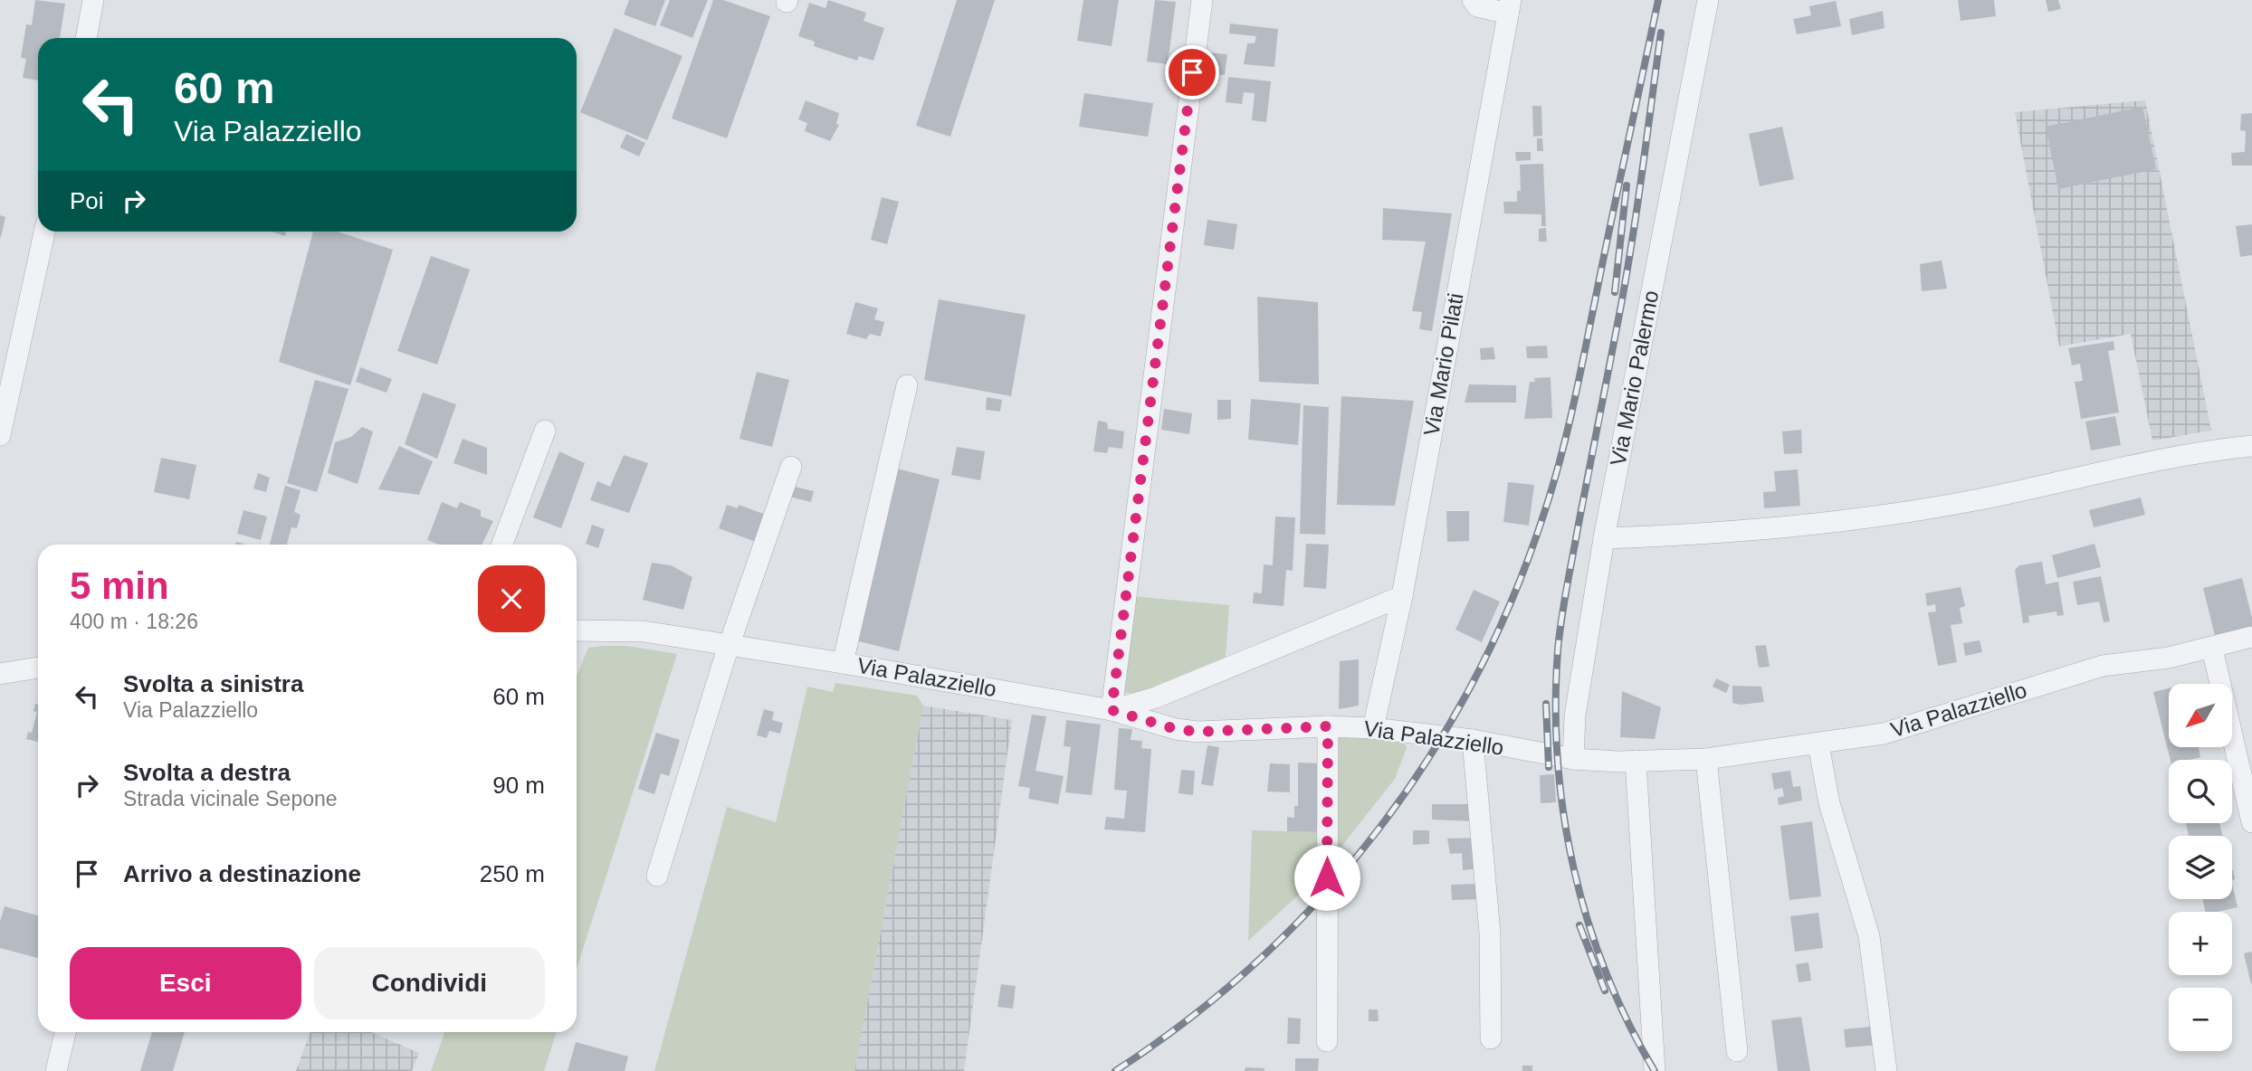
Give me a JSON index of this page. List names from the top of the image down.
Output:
{
  "streets": {
    "street": ["Via Mario Pilati", "Via Mario Palermo", "Via Palazziello"]
  },
  "crossings": [
    ["Via Mario Pilati", "Via Palazziello"],
    ["Via Mario Palermo", "Via Palazziello"]
  ],
  "north": "bottom left",
  "page": {
    "turn": ["60 m", "Via Palazziello"],
    "then": "Poi",
    "heading": ["5 min", "400 m · 18:26"],
    "list": [
      {
        "name": "Svolta a sinistra",
        "note": "Via Palazziello",
        "value": "60 m"
      },
      {
        "name": "Svolta a destra",
        "note": "Strada vicinale Sepone",
        "value": "90 m"
      },
      {
        "name": "Arrivo a destinazione",
        "value": "250 m"
      }
    ],
    "map_buttons": ["+", "−"],
    "buttons": ["Esci", "Condividi"]
  }
}
